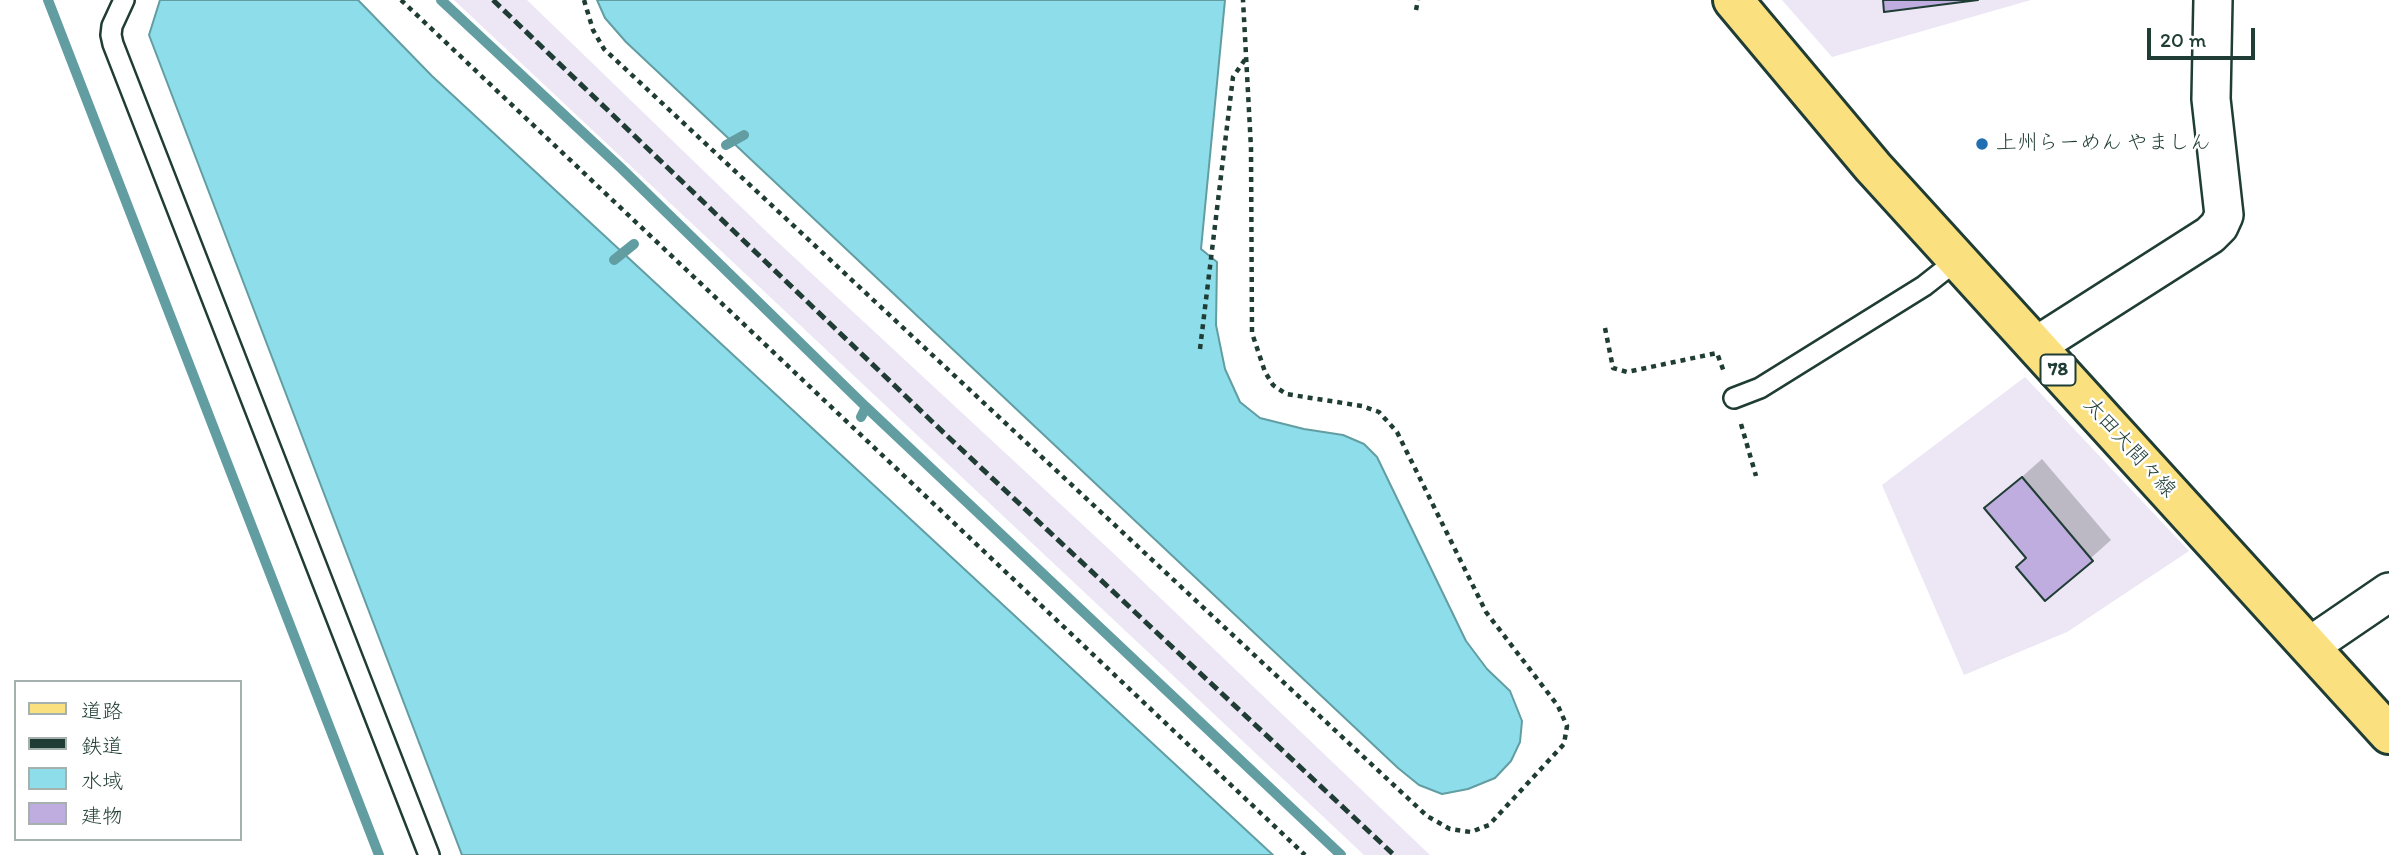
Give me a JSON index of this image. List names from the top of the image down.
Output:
{
  "streets": {
    "main road": ["78", "太田大間々線"]
  },
  "places": ["上州らーめん やましん"],
  "legend": [
    "道路",
    "鉄道",
    "水域",
    "建物"
  ],
  "scale_bar": "20 m"
}
